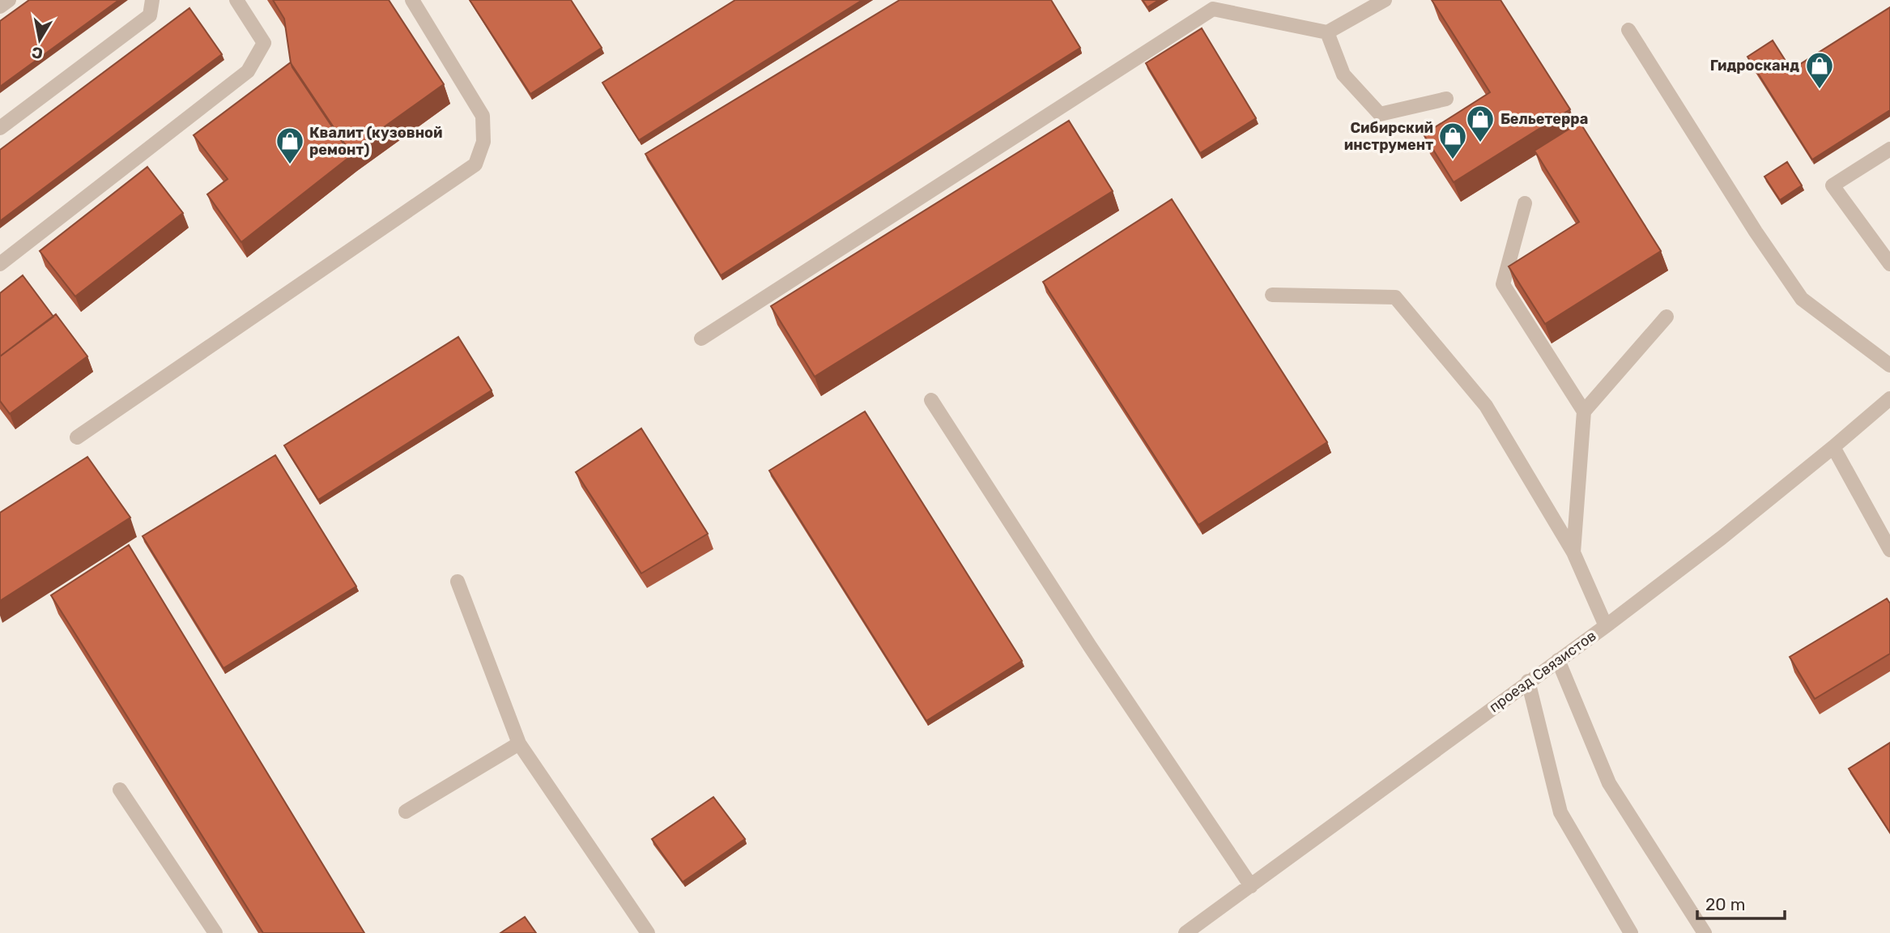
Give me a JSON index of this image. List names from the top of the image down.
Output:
{
  "streets": {
    "lane": ["проезд Связистов"]
  },
  "places": {
    "shop": [
      "Гидросканд",
      "Бельетерра",
      "Сибирский инструмент",
      "Квалит (кузовной ремонт)"
    ]
  },
  "scale_bar": "20 m",
  "north": "bottom"
}
